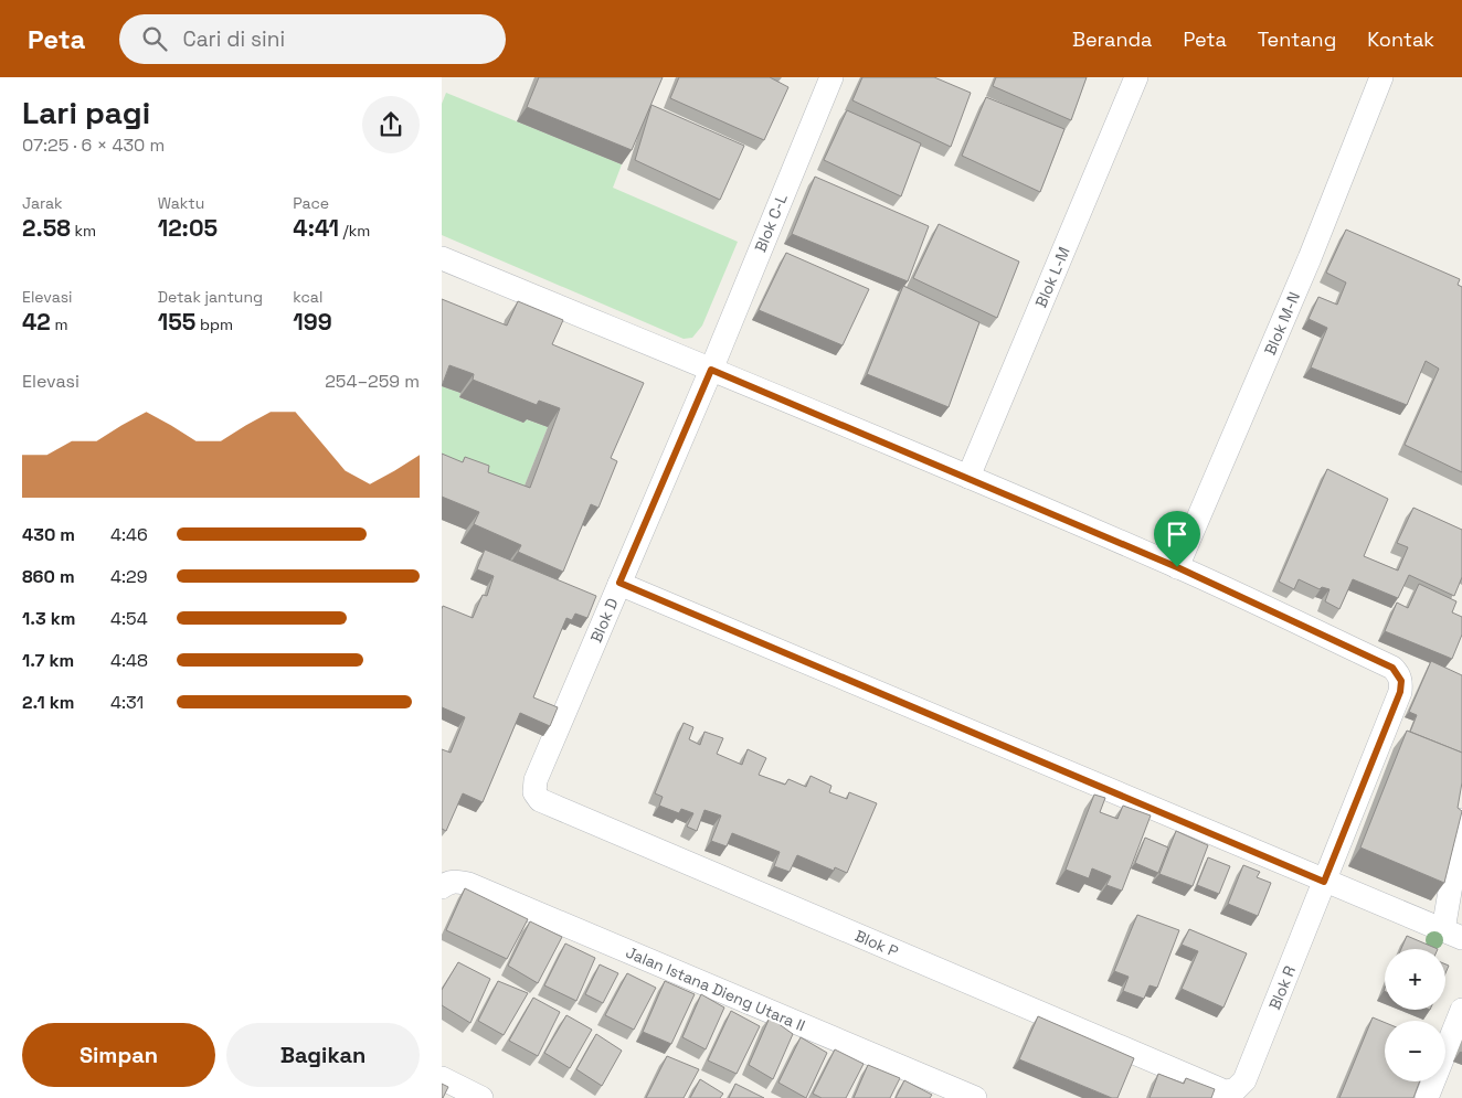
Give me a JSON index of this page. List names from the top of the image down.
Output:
{
  "streets": {
    "street": [
      "Blok C-L",
      "Blok L-M",
      "Blok M-N",
      "Blok D",
      "Blok P",
      "Blok R",
      "Jalan Istana Dieng Utara II"
    ]
  },
  "crossings": [
    ["Blok C-L", "Blok D"],
    ["Blok M-N", "Blok R"],
    ["Blok D", "Blok P"],
    ["Blok P", "Blok R"]
  ],
  "page": {
    "header": "Peta",
    "search": "Cari di sini",
    "nav": [
      "Beranda",
      "Peta",
      "Tentang",
      "Kontak"
    ],
    "heading": ["Lari pagi", "07:25 · 6 × 430 m"],
    "stats": [
      ["Jarak", "2.58 km"],
      ["Waktu", "12:05"],
      ["Pace", "4:41 /km"],
      ["Elevasi", "42 m"],
      ["Detak jantung", "155 bpm"],
      ["kcal", "199"]
    ],
    "chart": ["Elevasi", "254–259 m"],
    "list": [
      {
        "name": "430 m",
        "note": "4:46"
      },
      {
        "name": "860 m",
        "note": "4:29"
      },
      {
        "name": "1.3 km",
        "note": "4:54"
      },
      {
        "name": "1.7 km",
        "note": "4:48"
      },
      {
        "name": "2.1 km",
        "note": "4:31"
      }
    ],
    "map_buttons": ["+", "−"],
    "buttons": ["Simpan", "Bagikan"]
  }
}
